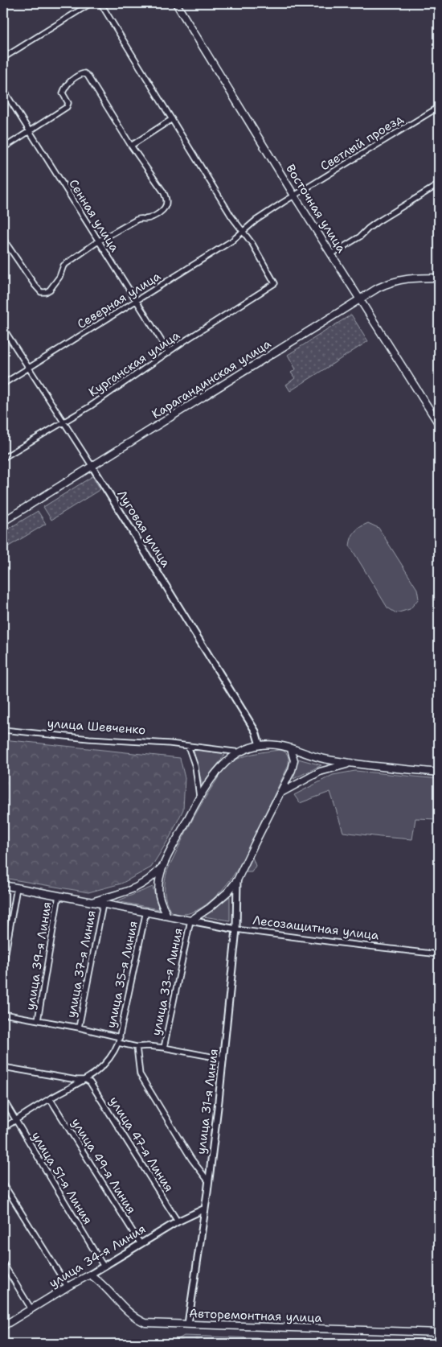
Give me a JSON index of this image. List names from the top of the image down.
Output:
{
  "streets": {
    "main road": [
      "Восточная улица",
      "Карагандинская улица",
      "улица 34-я Линия",
      "Авторемонтная улица"
    ],
    "street": [
      "Светлый проезд",
      "Сенная улица",
      "Северная улица",
      "Курганская улица",
      "Луговая улица",
      "улица Шевченко",
      "Лесозащитная улица",
      "улица 39-я Линия",
      "улица 37-я Линия",
      "улица 35-я Линия",
      "улица 33-я Линия",
      "улица 31-я Линия",
      "улица 47-я Линия",
      "улица 49-я Линия",
      "улица 51-я Линия"
    ]
  },
  "crossings": [
    ["Светлый проезд", "Восточная улица"],
    ["Светлый проезд", "Северная улица"],
    ["Светлый проезд", "Курганская улица"],
    ["Восточная улица", "Карагандинская улица"],
    ["Сенная улица", "Северная улица"],
    ["Сенная улица", "Курганская улица"],
    ["Северная улица", "Курганская улица"],
    ["Северная улица", "Луговая улица"],
    ["Курганская улица", "Луговая улица"],
    ["Карагандинская улица", "Луговая улица"],
    ["Лесозащитная улица", "улица 33-я Линия"],
    ["Лесозащитная улица", "улица 31-я Линия"],
    ["улица 35-я Линия", "улица 47-я Линия"],
    ["улица 35-я Линия", "улица 49-я Линия"],
    ["улица 35-я Линия", "улица 51-я Линия"],
    ["улица 31-я Линия", "улица 34-я Линия"],
    ["улица 31-я Линия", "Авторемонтная улица"],
    ["улица 47-я Линия", "улица 34-я Линия"],
    ["улица 49-я Линия", "улица 34-я Линия"],
    ["улица 51-я Линия", "улица 34-я Линия"],
    ["улица 34-я Линия", "Авторемонтная улица"]
  ]
}
